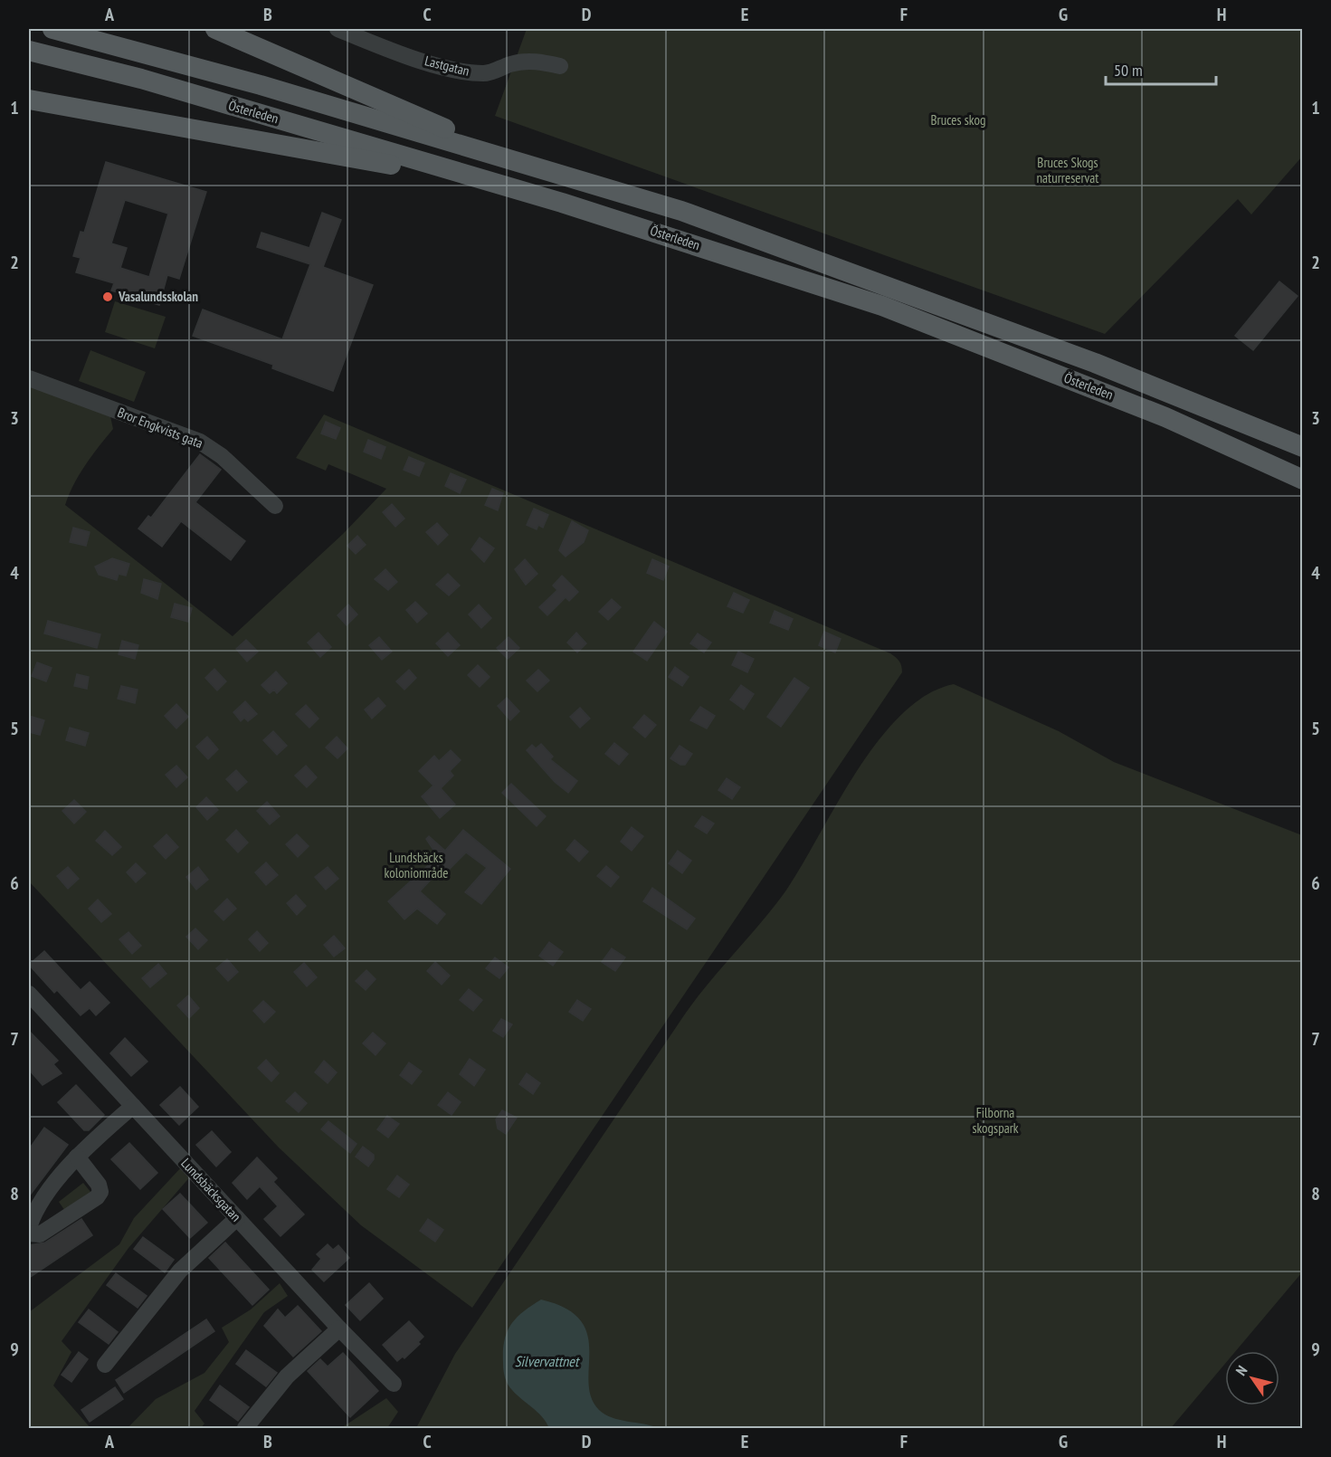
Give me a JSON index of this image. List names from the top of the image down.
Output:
{
  "streets": {
    "main road": ["Österleden"],
    "street": ["Lastgatan", "Bror Engkvists gata", "Lundsbäcksgatan"]
  },
  "water": ["Silvervattnet"],
  "parks": [
    "Bruces skog",
    "Bruces Skogs naturreservat",
    "Lundsbäcks koloniområde",
    "Filborna skogspark"
  ],
  "places": ["Vasalundsskolan"],
  "scale_bar": "50 m",
  "north": "top left",
  "grid": {
    "columns": [
      "A",
      "B",
      "C",
      "D",
      "E",
      "F",
      "G",
      "H"
    ],
    "rows": [
      "1",
      "2",
      "3",
      "4",
      "5",
      "6",
      "7",
      "8",
      "9"
    ]
  }
}
